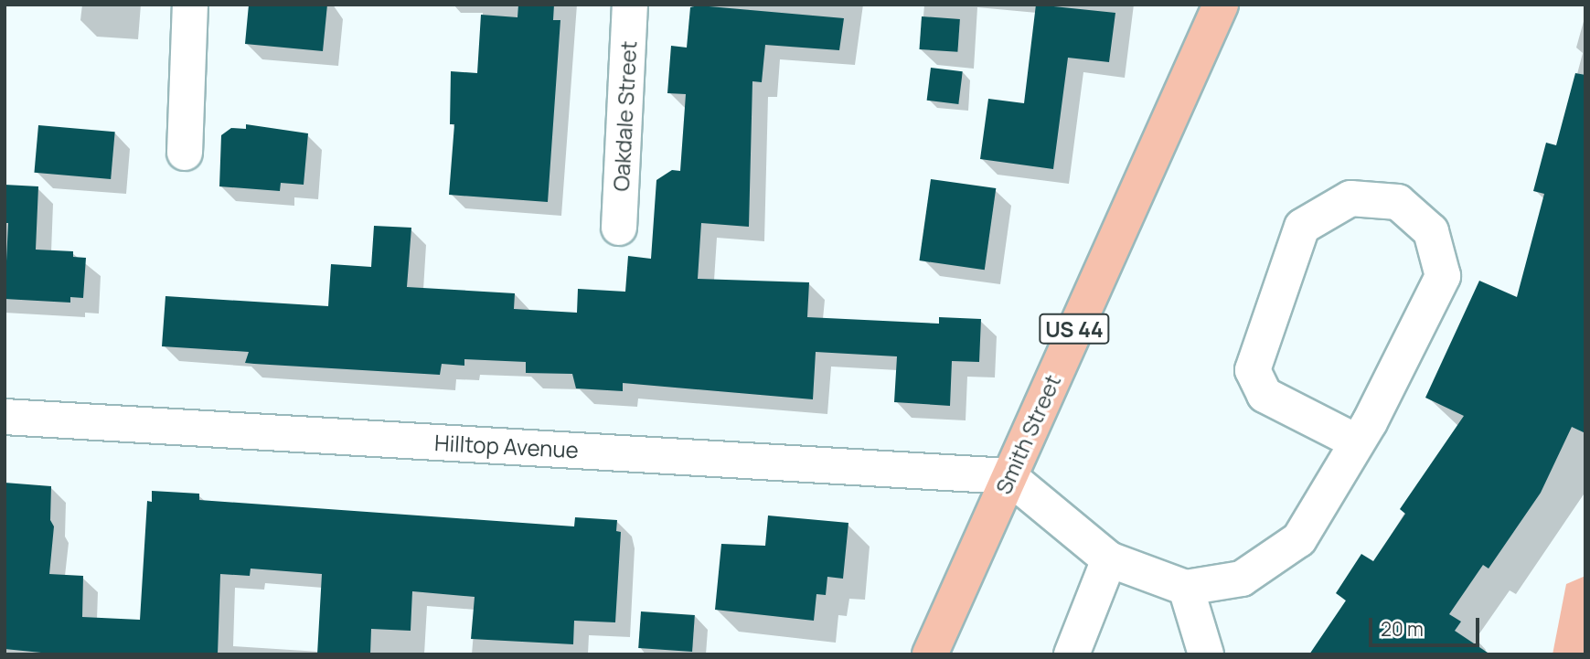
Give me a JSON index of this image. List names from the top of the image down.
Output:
{
  "streets": {
    "main road": ["US 44", "Smith Street"],
    "street": ["Oakdale Street", "Hilltop Avenue"]
  },
  "crossings": [
    ["Smith Street", "Hilltop Avenue"]
  ],
  "scale_bar": "20 m"
}
